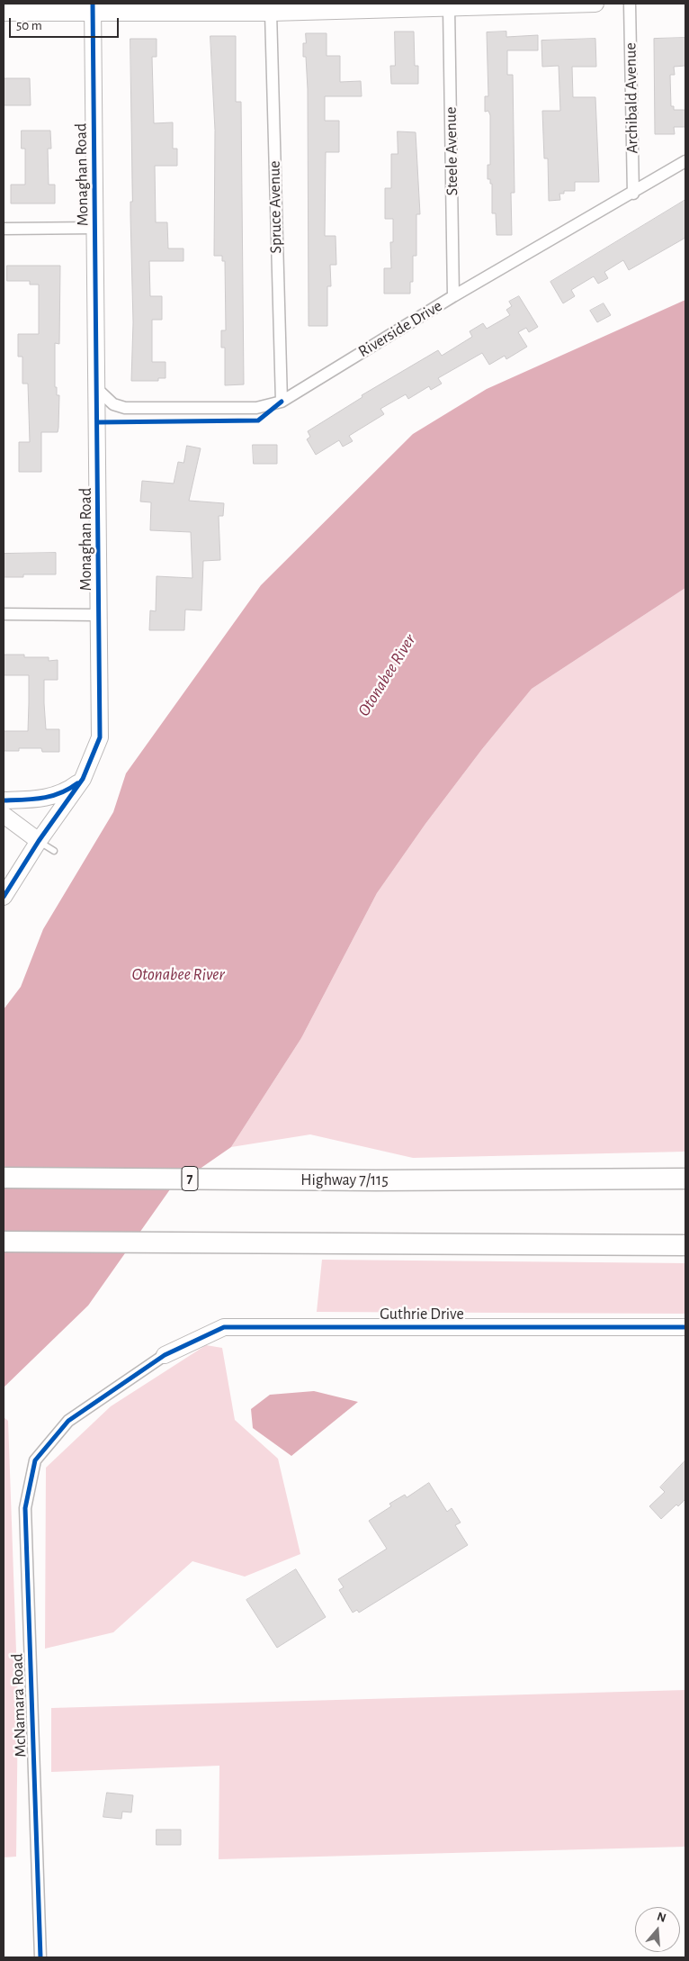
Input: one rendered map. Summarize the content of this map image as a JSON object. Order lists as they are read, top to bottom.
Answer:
{
  "streets": {
    "highway": ["7", "Highway 7/115"],
    "street": [
      "Archibald Avenue",
      "Steele Avenue",
      "Monaghan Road",
      "Spruce Avenue",
      "Riverside Drive",
      "Guthrie Drive",
      "McNamara Road"
    ]
  },
  "crossings": [
    ["Archibald Avenue", "Riverside Drive"],
    ["Steele Avenue", "Riverside Drive"],
    ["Monaghan Road", "Riverside Drive"],
    ["Spruce Avenue", "Riverside Drive"],
    ["Guthrie Drive", "McNamara Road"]
  ],
  "water": ["Otonabee River"],
  "scale_bar": "50 m",
  "north": "top"
}
